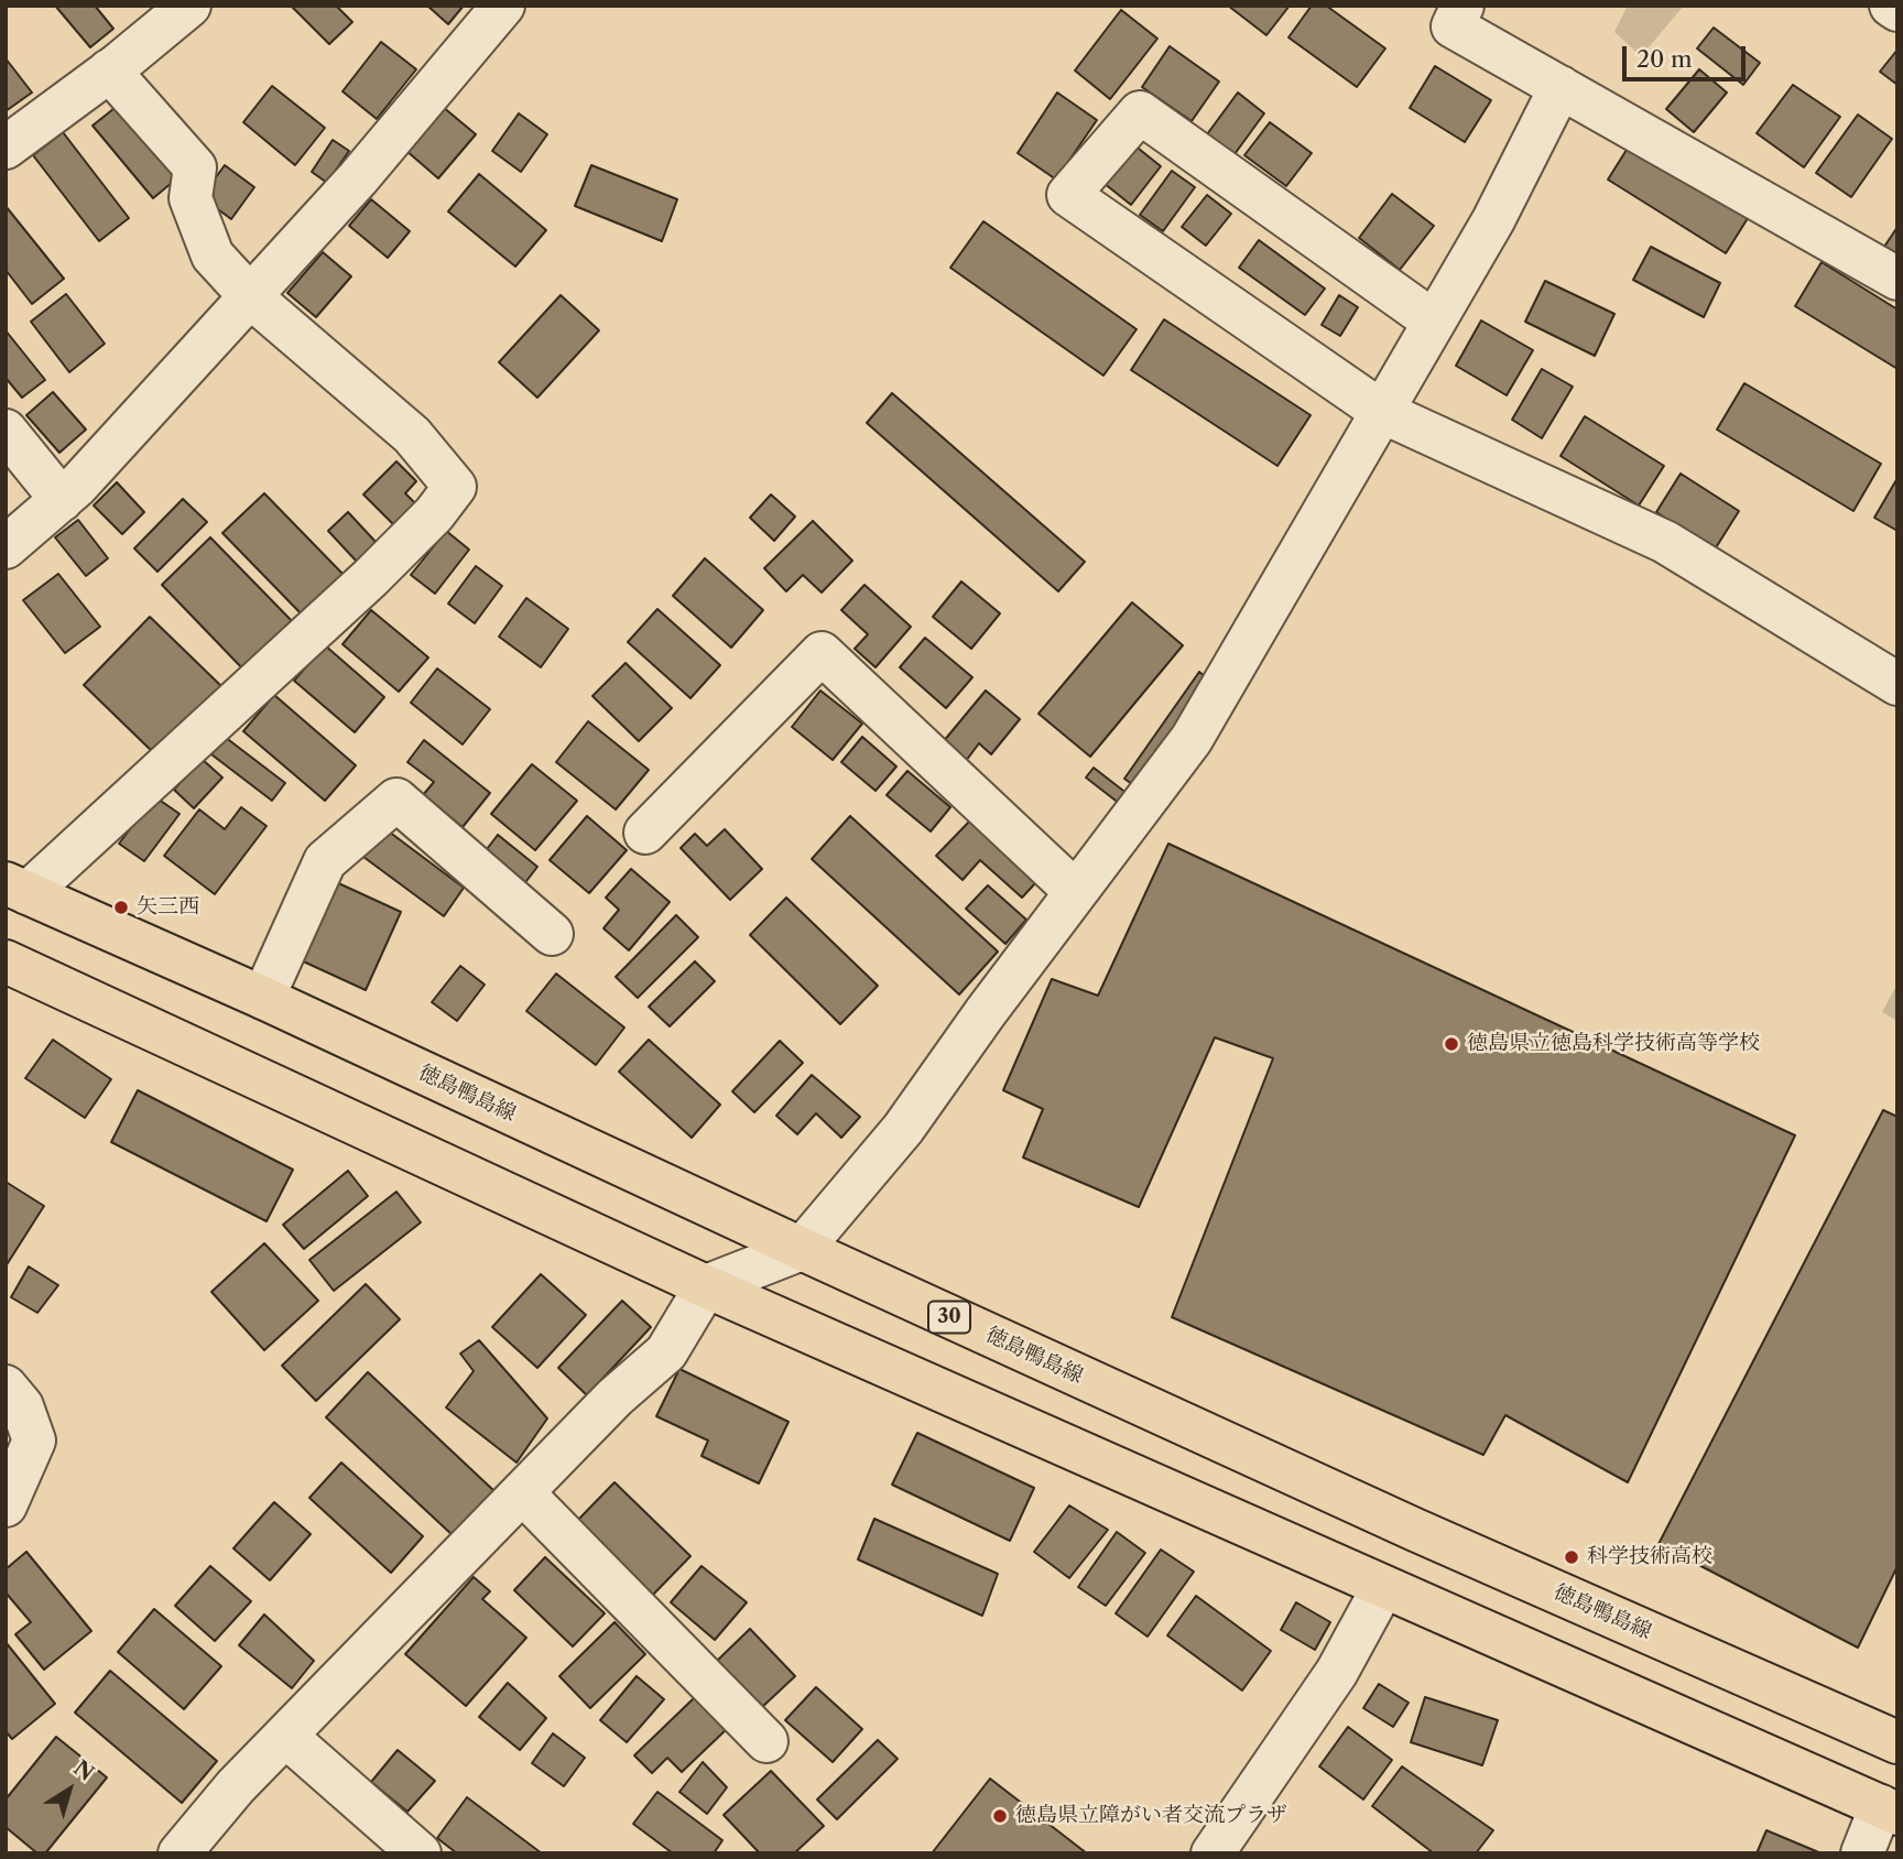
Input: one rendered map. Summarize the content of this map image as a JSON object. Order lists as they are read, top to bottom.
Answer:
{
  "streets": {
    "main road": ["徳島鴨島線", "30"]
  },
  "places": [
    "矢三西",
    "徳島県立徳島科学技術高等学校",
    "科学技術高校",
    "徳島県立障がい者交流プラザ"
  ],
  "scale_bar": "20 m",
  "north": "top right"
}
